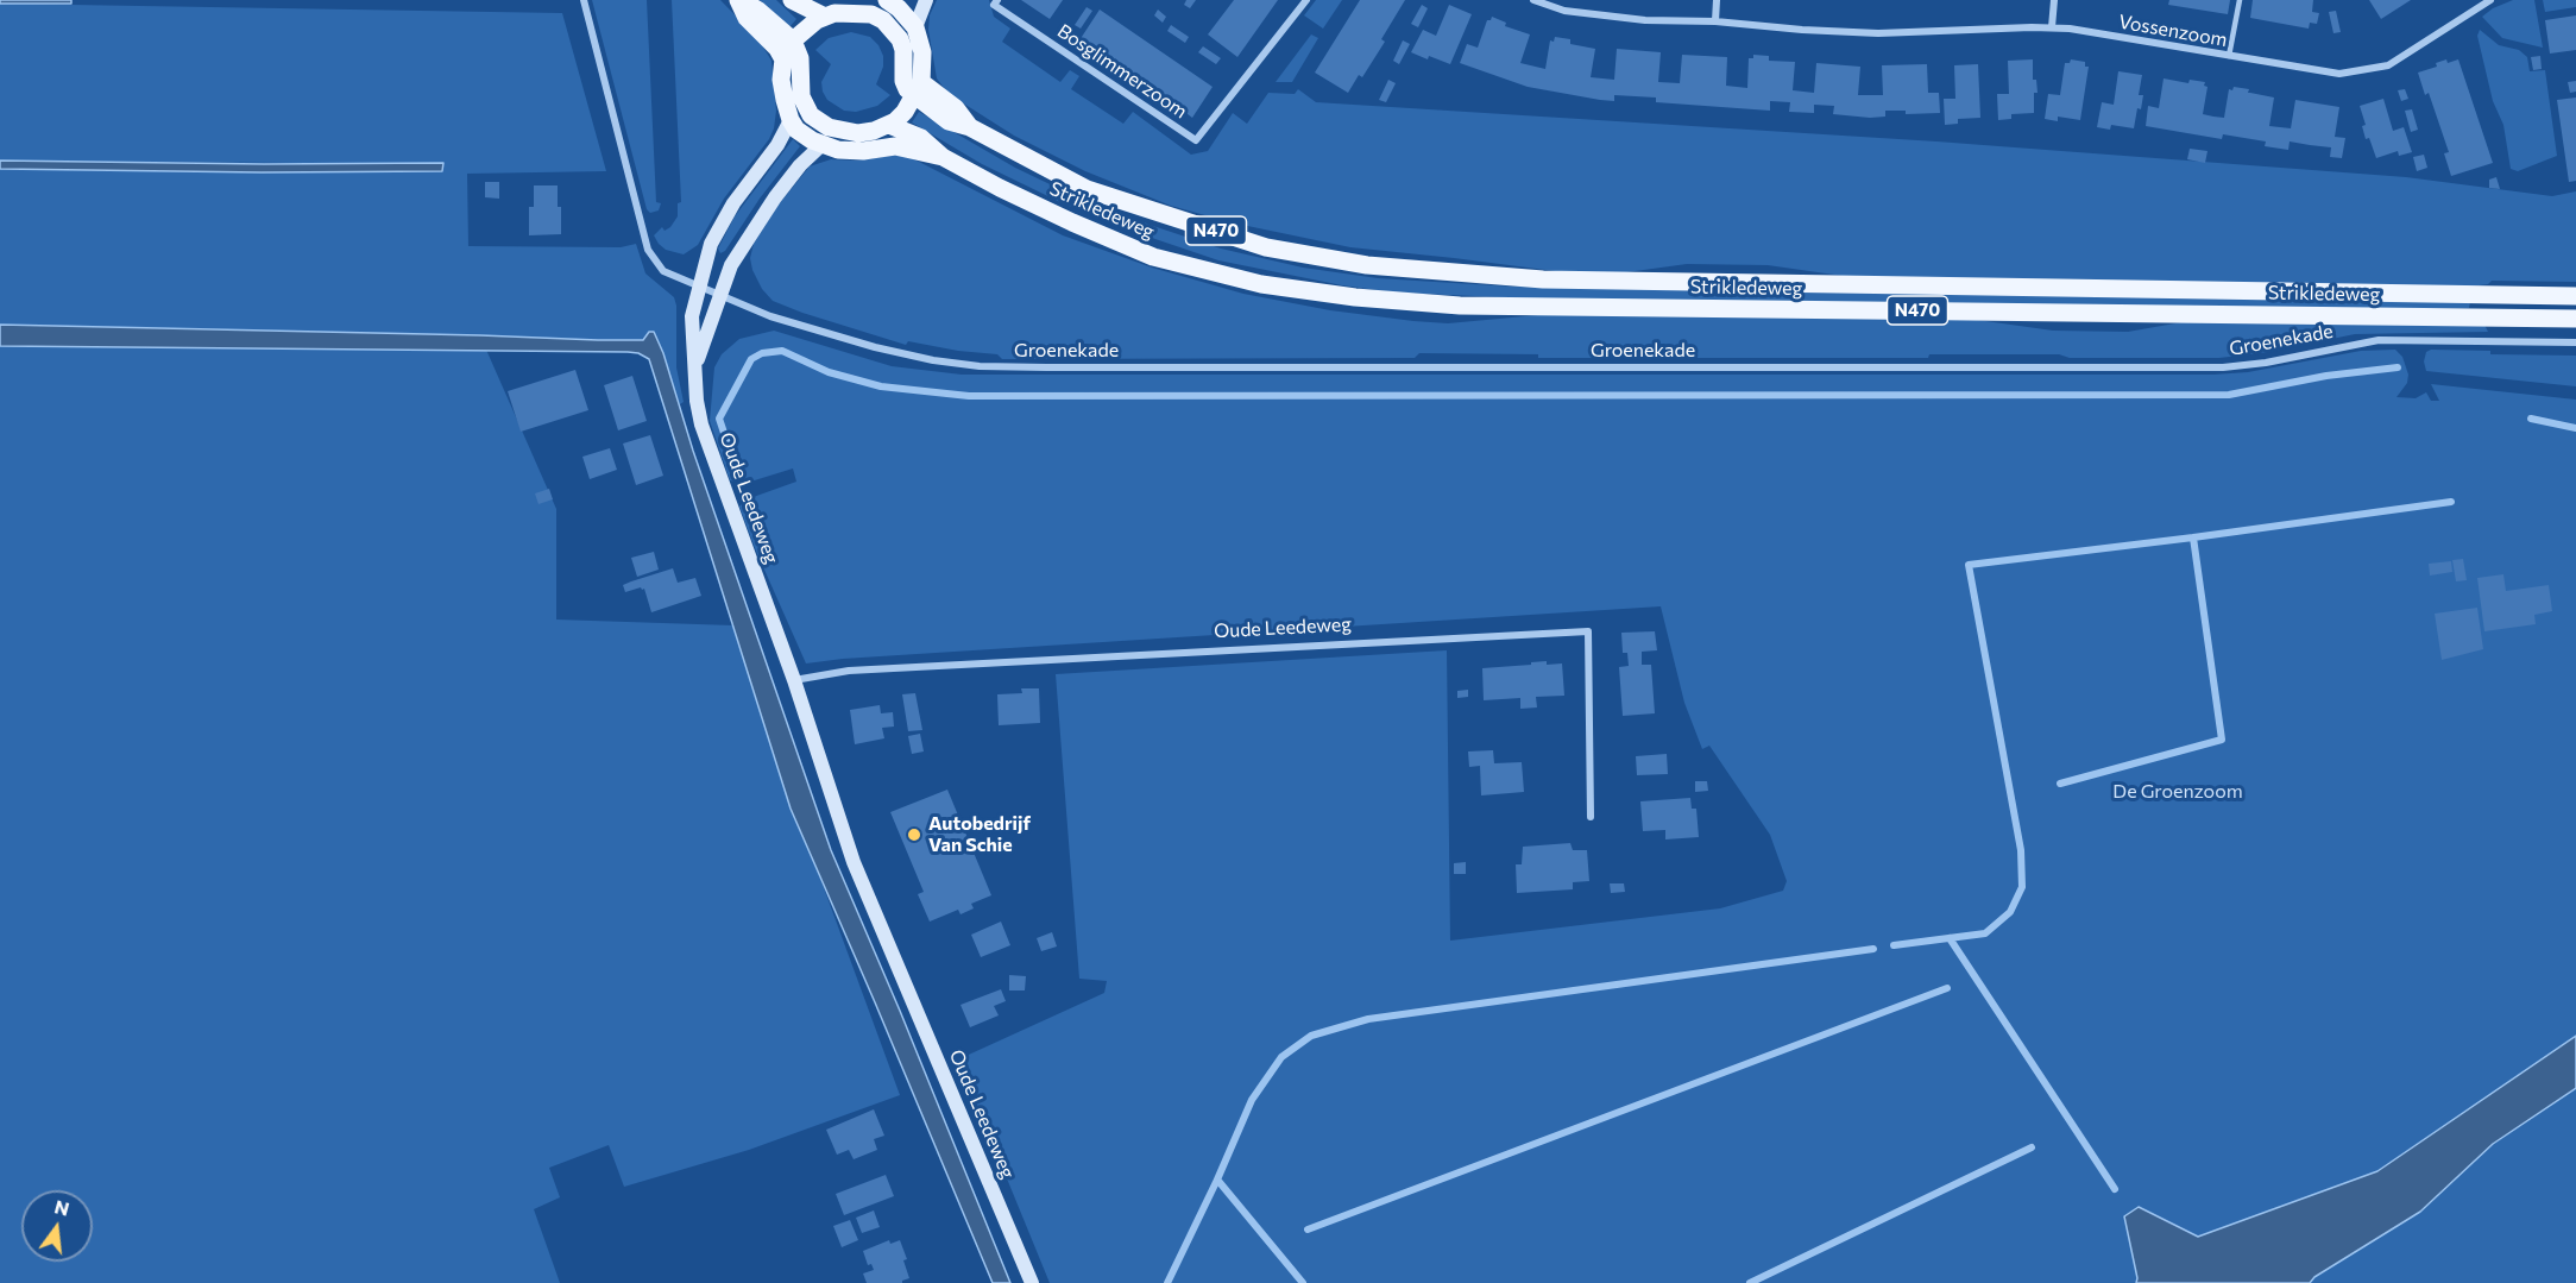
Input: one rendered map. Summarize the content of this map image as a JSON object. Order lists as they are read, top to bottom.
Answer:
{
  "streets": {
    "main road": ["Strikledeweg", "N470"],
    "street": [
      "Vossenzoom",
      "Bosglimmerzoom",
      "Groenekade",
      "Oude Leedeweg"
    ]
  },
  "crossings": [
    ["Strikledeweg", "N470"],
    ["Strikledeweg", "Oude Leedeweg"],
    ["N470", "Oude Leedeweg"],
    ["Groenekade", "Oude Leedeweg"]
  ],
  "parks": ["De Groenzoom"],
  "places": ["Autobedrijf Van Schie"],
  "north": "top"
}
